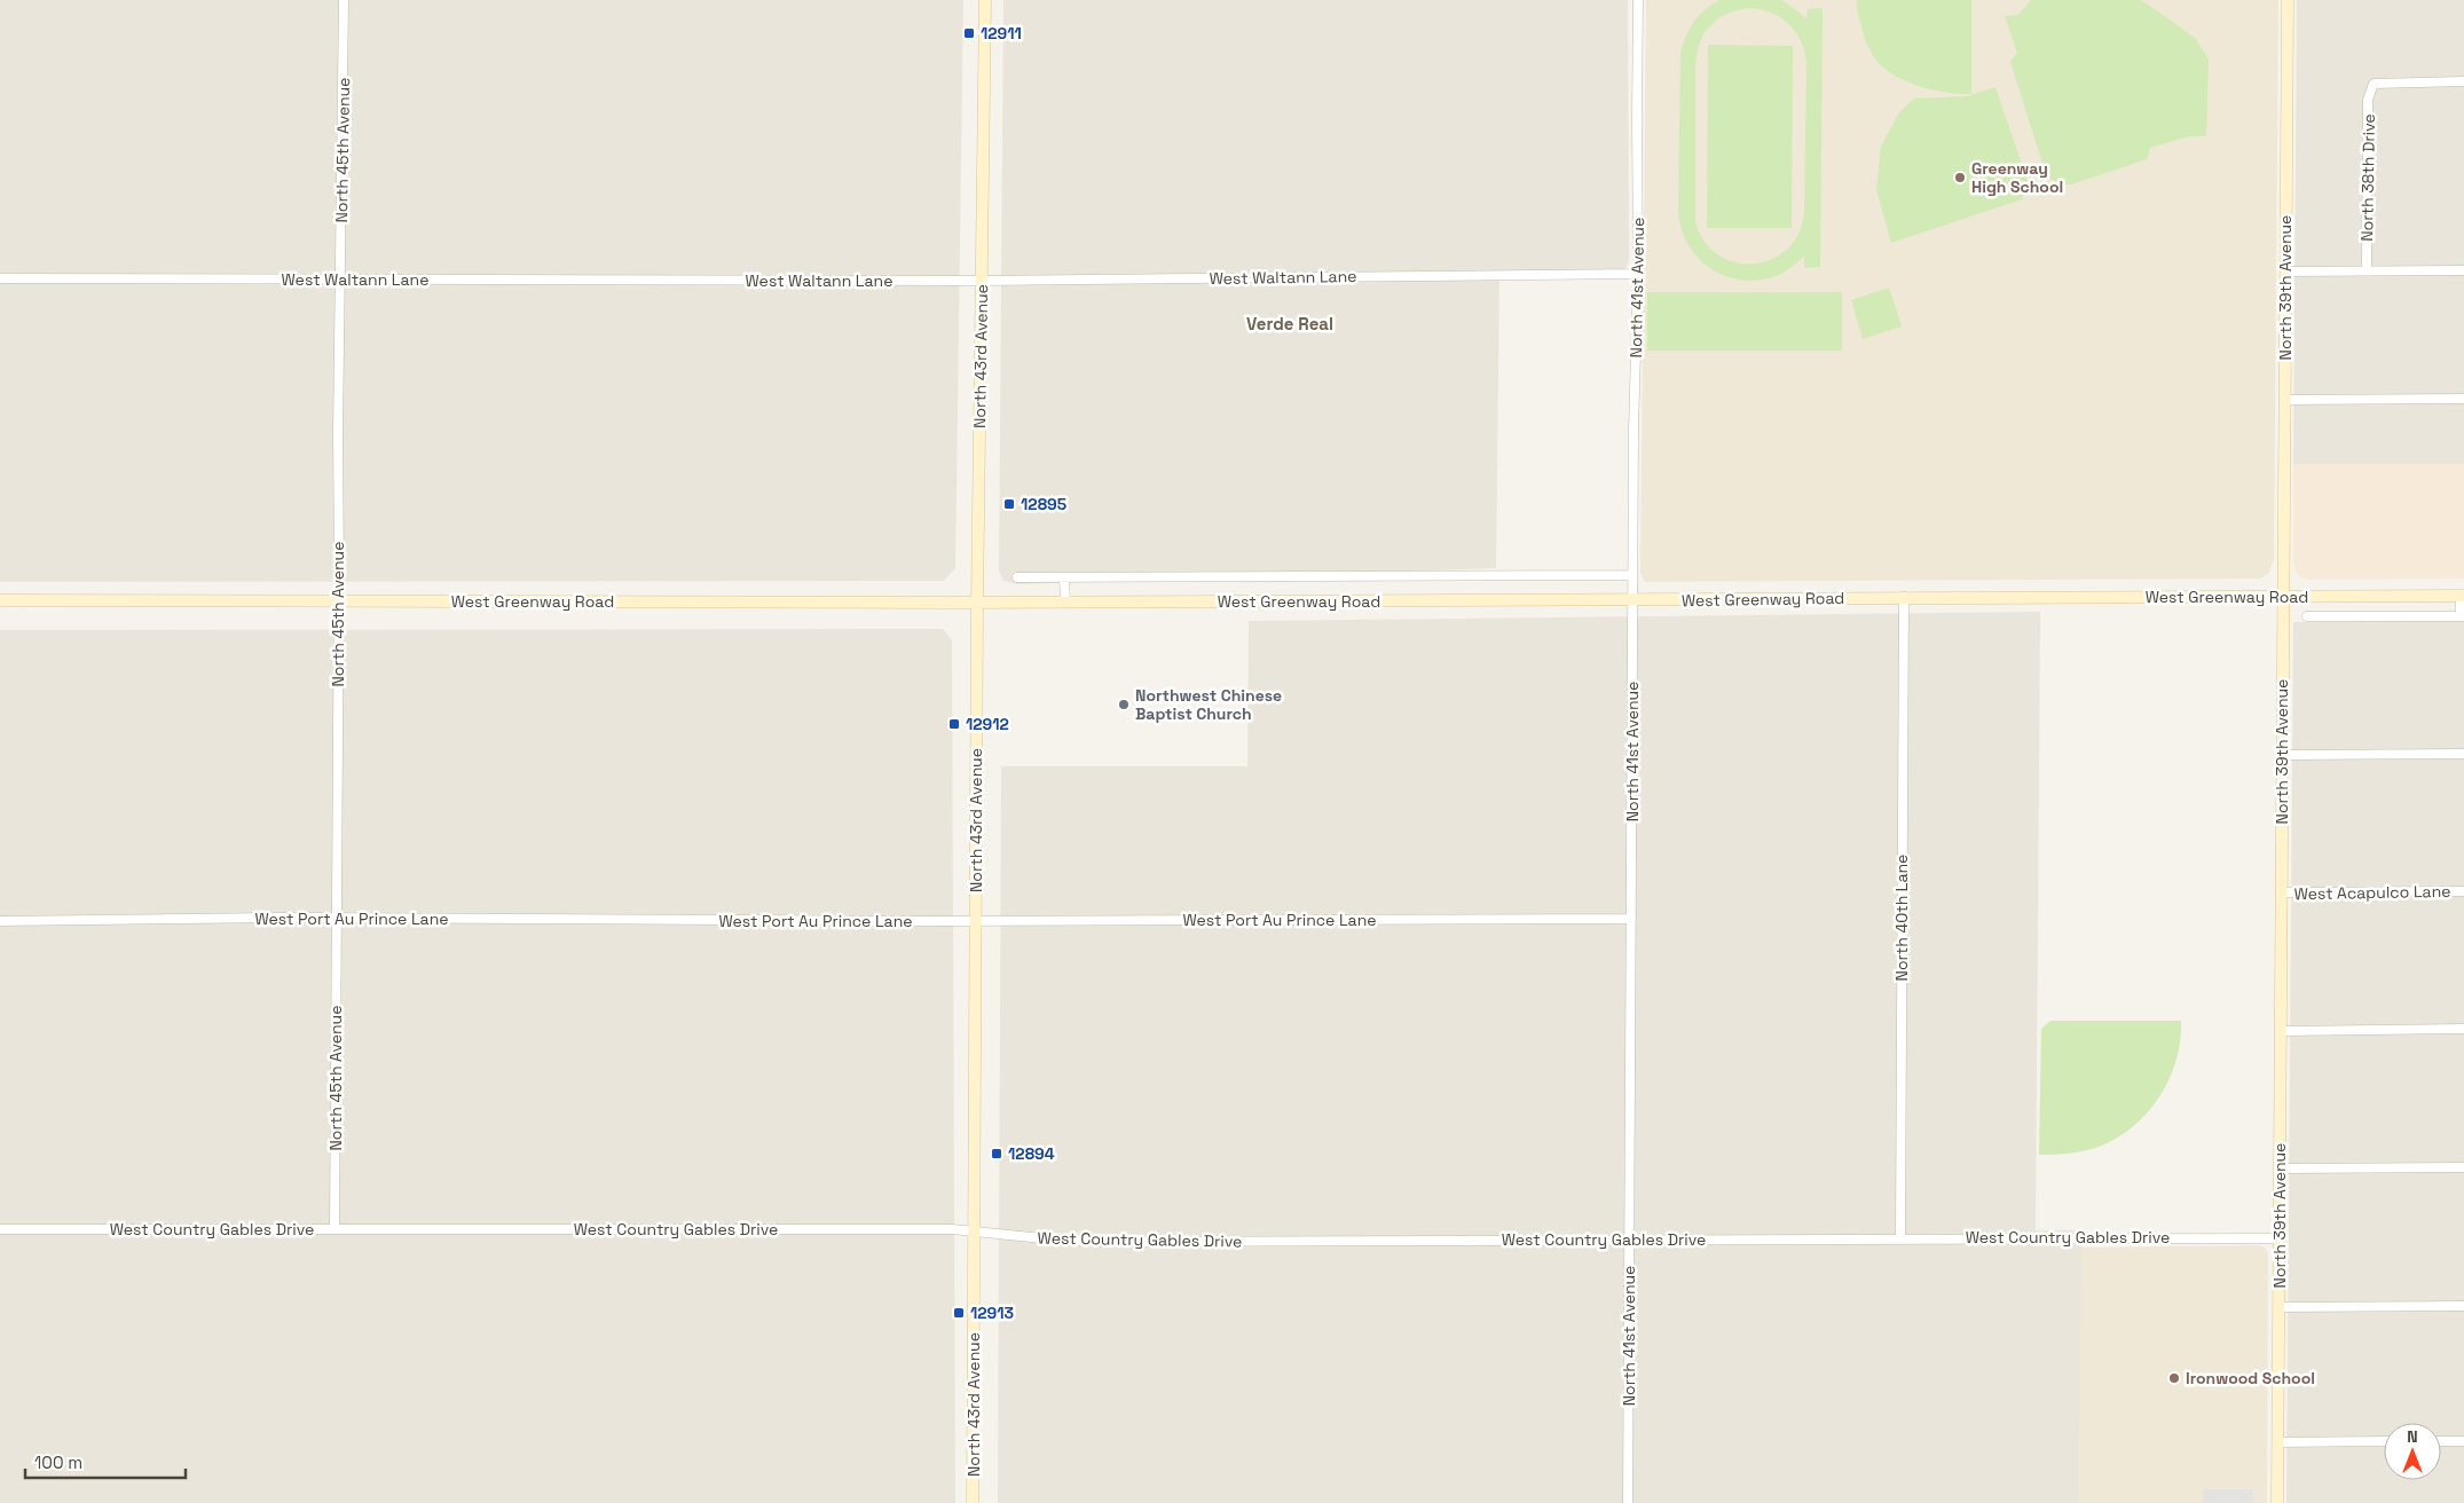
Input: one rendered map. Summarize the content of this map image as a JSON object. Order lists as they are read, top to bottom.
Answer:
{
  "streets": {
    "main road": ["North 39th Avenue", "North 43rd Avenue", "West Greenway Road"],
    "street": [
      "North 45th Avenue",
      "North 38th Drive",
      "West Waltann Lane",
      "North 41st Avenue",
      "West Acapulco Lane",
      "North 40th Lane",
      "West Port Au Prince Lane",
      "West Country Gables Drive"
    ]
  },
  "crossings": [
    ["North 45th Avenue", "West Waltann Lane"],
    ["North 45th Avenue", "West Greenway Road"],
    ["North 45th Avenue", "West Port Au Prince Lane"],
    ["North 45th Avenue", "West Country Gables Drive"],
    ["West Waltann Lane", "North 41st Avenue"],
    ["West Waltann Lane", "North 43rd Avenue"],
    ["North 41st Avenue", "West Greenway Road"],
    ["North 41st Avenue", "West Port Au Prince Lane"],
    ["North 41st Avenue", "West Country Gables Drive"],
    ["North 39th Avenue", "West Greenway Road"],
    ["North 39th Avenue", "West Acapulco Lane"],
    ["North 39th Avenue", "West Country Gables Drive"],
    ["North 43rd Avenue", "West Greenway Road"],
    ["North 43rd Avenue", "West Port Au Prince Lane"],
    ["North 43rd Avenue", "West Country Gables Drive"],
    ["West Greenway Road", "North 40th Lane"],
    ["North 40th Lane", "West Country Gables Drive"]
  ],
  "districts": ["Verde Real"],
  "places": {
    "transit": [
      "12911",
      "12895",
      "12912",
      "12894",
      "12913"
    ],
    "other": ["Greenway High School", "Northwest Chinese Baptist Church", "Ironwood School"]
  },
  "scale_bar": "100 m",
  "north": "top"
}
